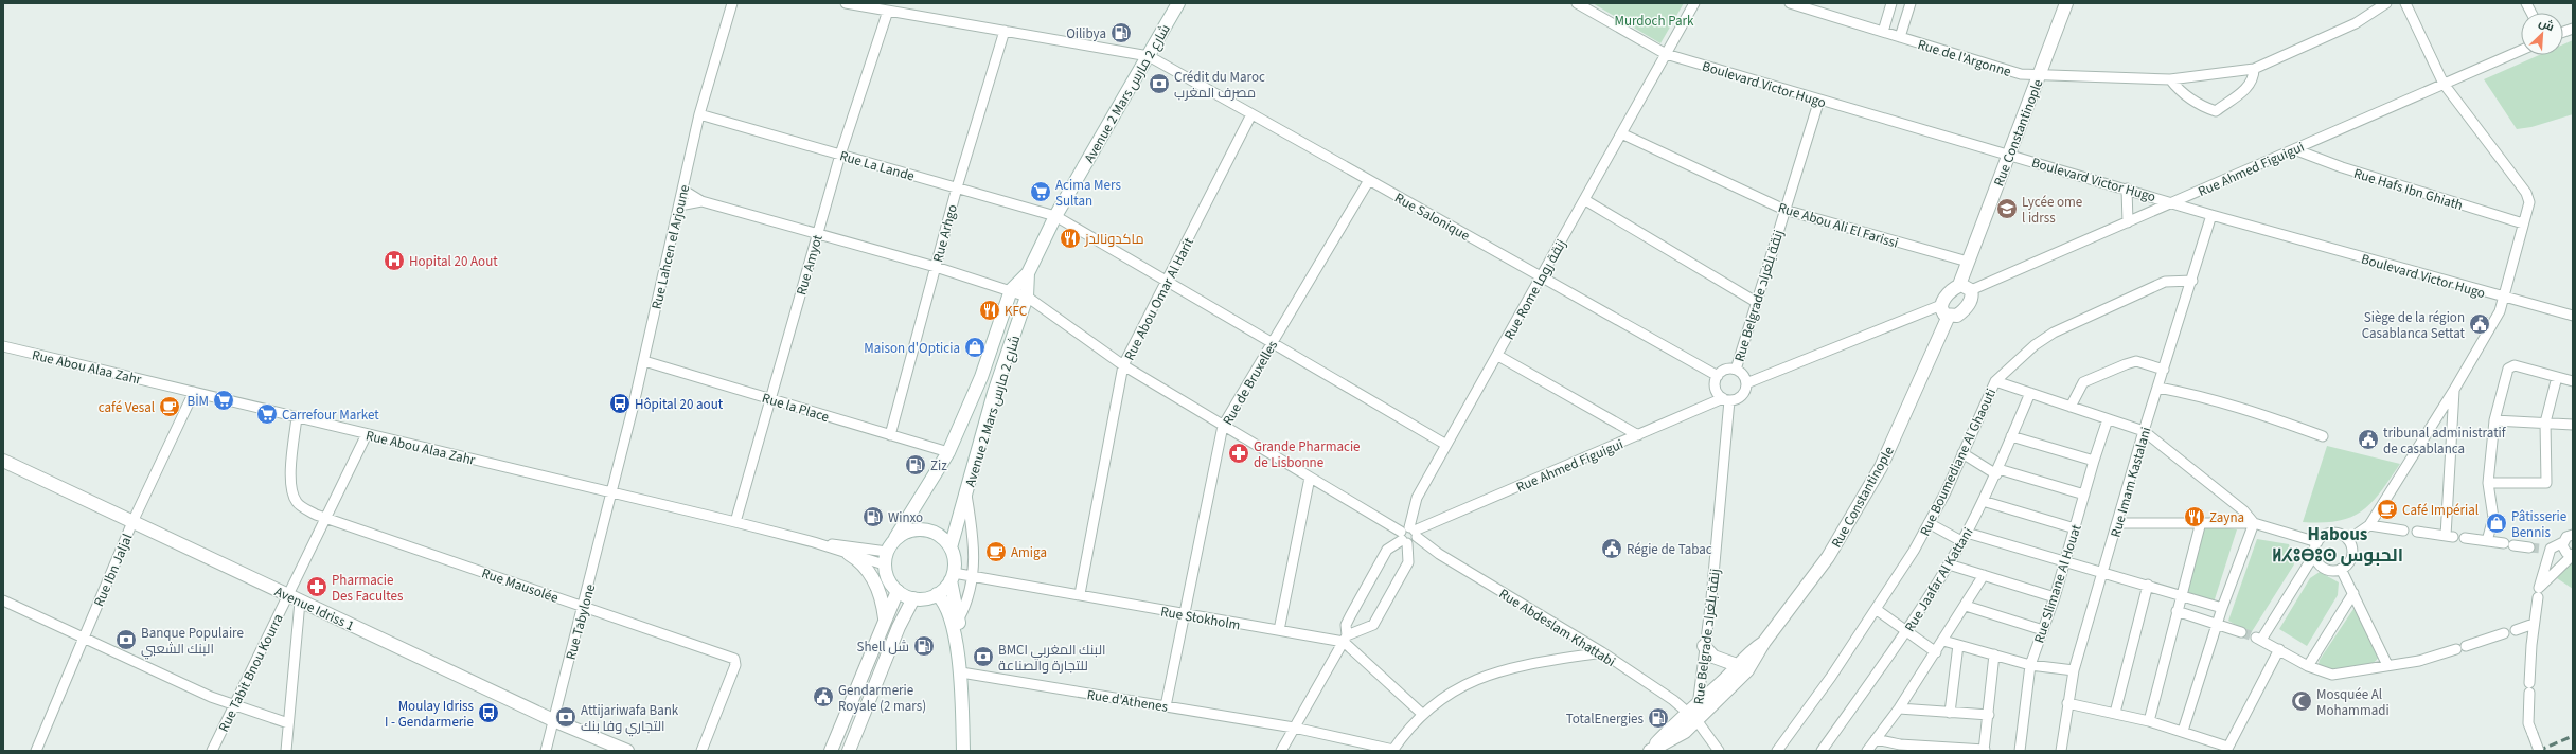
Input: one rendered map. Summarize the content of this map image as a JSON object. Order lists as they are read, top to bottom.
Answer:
{
  "streets": {
    "street": [
      "Rue de l'Argonne",
      "Boulevard Victor Hugo",
      "Avenue 2 Mars شارع 2 مارس",
      "Rue Constantinople",
      "Rue La Lande",
      "Rue Ahmed Figuigui",
      "Rue Hafs Ibn Ghiath",
      "Rue Salonique",
      "Rue Abou Ali El Farissi",
      "Rue Arhgo",
      "Rue Lahcen el Arjoune",
      "Rue Amyot",
      "Rue Rome زنقة روما",
      "Rue Belgrade زنقة بلغراد",
      "Rue Abou Omar Al Harit",
      "Rue Abou Alaa Zahr",
      "Rue de Bruxelles",
      "Rue la Place",
      "Rue Boumediane Al Ghaouti",
      "Rue Imam Kastalani",
      "Rue Ibn Jaljal",
      "Rue Jaafar Al Kattani",
      "Rue Slimane Al Houat",
      "Rue Mausolée",
      "Avenue Idriss 1",
      "Rue Stokholm",
      "Rue Tabylone",
      "Rue Abdeslam Khattabi",
      "Rue Tabit Bnou Kourra",
      "Rue d'Athenes"
    ]
  },
  "crossings": [
    ["Rue de l'Argonne", "Rue Constantinople"],
    ["Boulevard Victor Hugo", "Rue Constantinople"],
    ["Boulevard Victor Hugo", "Rue Ahmed Figuigui"],
    ["Boulevard Victor Hugo", "Rue Rome زنقة روما"],
    ["Boulevard Victor Hugo", "Rue Belgrade زنقة بلغراد"],
    ["Boulevard Victor Hugo", "Rue Imam Kastalani"],
    ["Avenue 2 Mars شارع 2 مارس", "Rue La Lande"],
    ["Avenue 2 Mars شارع 2 مارس", "Rue Salonique"],
    ["Avenue 2 Mars شارع 2 مارس", "Rue Abou Alaa Zahr"],
    ["Avenue 2 Mars شارع 2 مارس", "Rue la Place"],
    ["Avenue 2 Mars شارع 2 مارس", "Rue Stokholm"],
    ["Avenue 2 Mars شارع 2 مارس", "Rue Abdeslam Khattabi"],
    ["Rue Constantinople", "Rue Ahmed Figuigui"],
    ["Rue Constantinople", "Rue Abou Ali El Farissi"],
    ["Rue Constantinople", "Rue Belgrade زنقة بلغراد"],
    ["Rue Constantinople", "Rue Abdeslam Khattabi"],
    ["Rue La Lande", "Rue Arhgo"],
    ["Rue La Lande", "Rue Lahcen el Arjoune"],
    ["Rue La Lande", "Rue Amyot"],
    ["Rue La Lande", "Rue Rome زنقة روما"],
    ["Rue La Lande", "Rue Abou Omar Al Harit"],
    ["Rue La Lande", "Rue de Bruxelles"],
    ["Rue Ahmed Figuigui", "Rue Hafs Ibn Ghiath"],
    ["Rue Ahmed Figuigui", "Rue Salonique"],
    ["Rue Ahmed Figuigui", "Rue Rome زنقة روما"],
    ["Rue Ahmed Figuigui", "Rue Belgrade زنقة بلغراد"],
    ["Rue Ahmed Figuigui", "Rue Abdeslam Khattabi"],
    ["Rue Salonique", "Rue Arhgo"],
    ["Rue Salonique", "Rue Amyot"],
    ["Rue Salonique", "Rue Rome زنقة روما"],
    ["Rue Salonique", "Rue Belgrade زنقة بلغراد"],
    ["Rue Salonique", "Rue Abou Omar Al Harit"],
    ["Rue Salonique", "Rue de Bruxelles"],
    ["Rue Abou Ali El Farissi", "Rue Rome زنقة روما"],
    ["Rue Abou Ali El Farissi", "Rue Belgrade زنقة بلغراد"],
    ["Rue Arhgo", "Rue la Place"],
    ["Rue Arhgo", "Rue Abdeslam Khattabi"],
    ["Rue Lahcen el Arjoune", "Rue Abou Alaa Zahr"],
    ["Rue Lahcen el Arjoune", "Rue la Place"],
    ["Rue Lahcen el Arjoune", "Rue Tabylone"],
    ["Rue Amyot", "Rue Abou Alaa Zahr"],
    ["Rue Amyot", "Rue la Place"],
    ["Rue Amyot", "Rue Abdeslam Khattabi"],
    ["Rue Rome زنقة روما", "Rue Stokholm"],
    ["Rue Rome زنقة روما", "Rue Abdeslam Khattabi"],
    ["Rue Belgrade زنقة بلغراد", "Rue Abdeslam Khattabi"],
    ["Rue Abou Omar Al Harit", "Rue Stokholm"],
    ["Rue Abou Omar Al Harit", "Rue Abdeslam Khattabi"],
    ["Rue Abou Alaa Zahr", "Rue Ibn Jaljal"],
    ["Rue Abou Alaa Zahr", "Rue Mausolée"],
    ["Rue Abou Alaa Zahr", "Rue Stokholm"],
    ["Rue Abou Alaa Zahr", "Rue Tabylone"],
    ["Rue Abou Alaa Zahr", "Rue Tabit Bnou Kourra"],
    ["Rue de Bruxelles", "Rue Stokholm"],
    ["Rue de Bruxelles", "Rue Abdeslam Khattabi"],
    ["Rue de Bruxelles", "Rue d'Athenes"],
    ["Rue Boumediane Al Ghaouti", "Rue Imam Kastalani"],
    ["Rue Ibn Jaljal", "Avenue Idriss 1"],
    ["Rue Mausolée", "Rue Tabylone"],
    ["Rue Mausolée", "Rue Tabit Bnou Kourra"],
    ["Avenue Idriss 1", "Rue Tabylone"],
    ["Avenue Idriss 1", "Rue Tabit Bnou Kourra"]
  ],
  "districts": ["Habous ⵍⵃⵓⴱⵓⵙ الحبوس"],
  "parks": ["Murdoch Park"],
  "places": {
    "fuel station": [
      "Oilibya",
      "Ziz",
      "Winxo",
      "Shell شل",
      "TotalEnergies"
    ],
    "bank": [
      "Crédit du Maroc مصرف المغرب",
      "Banque Populaire البنك الشعبي",
      "BMCI البنك المغربي للتجارة والصناعة",
      "Attijariwafa Bank التجاري وفا بنك"
    ],
    "supermarket": ["Acima Mers Sultan", "BİM", "Carrefour Market"],
    "school or university": ["Lycée ome l idrss"],
    "restaurant": ["ماكدونالدز", "KFC", "Zayna"],
    "hospital": ["Hopital 20 Aout"],
    "public building": [
      "Siège de la région Casablanca Settat",
      "tribunal administratif de casablanca",
      "Régie de Tabac",
      "Gendarmerie Royale (2 mars)"
    ],
    "shop": ["Maison d'Opticia", "Pâtisserie Bennis"],
    "bus stop": ["Hôpital 20 aout", "Moulay Idriss I - Gendarmerie"],
    "cafe": ["café Vesal", "Café Impérial", "Amiga"],
    "pharmacy": ["Grande Pharmacie de Lisbonne", "Pharmacie Des Facultes"],
    "mosque": ["Mosquée Al Mohammadi"]
  },
  "north": "top right"
}
